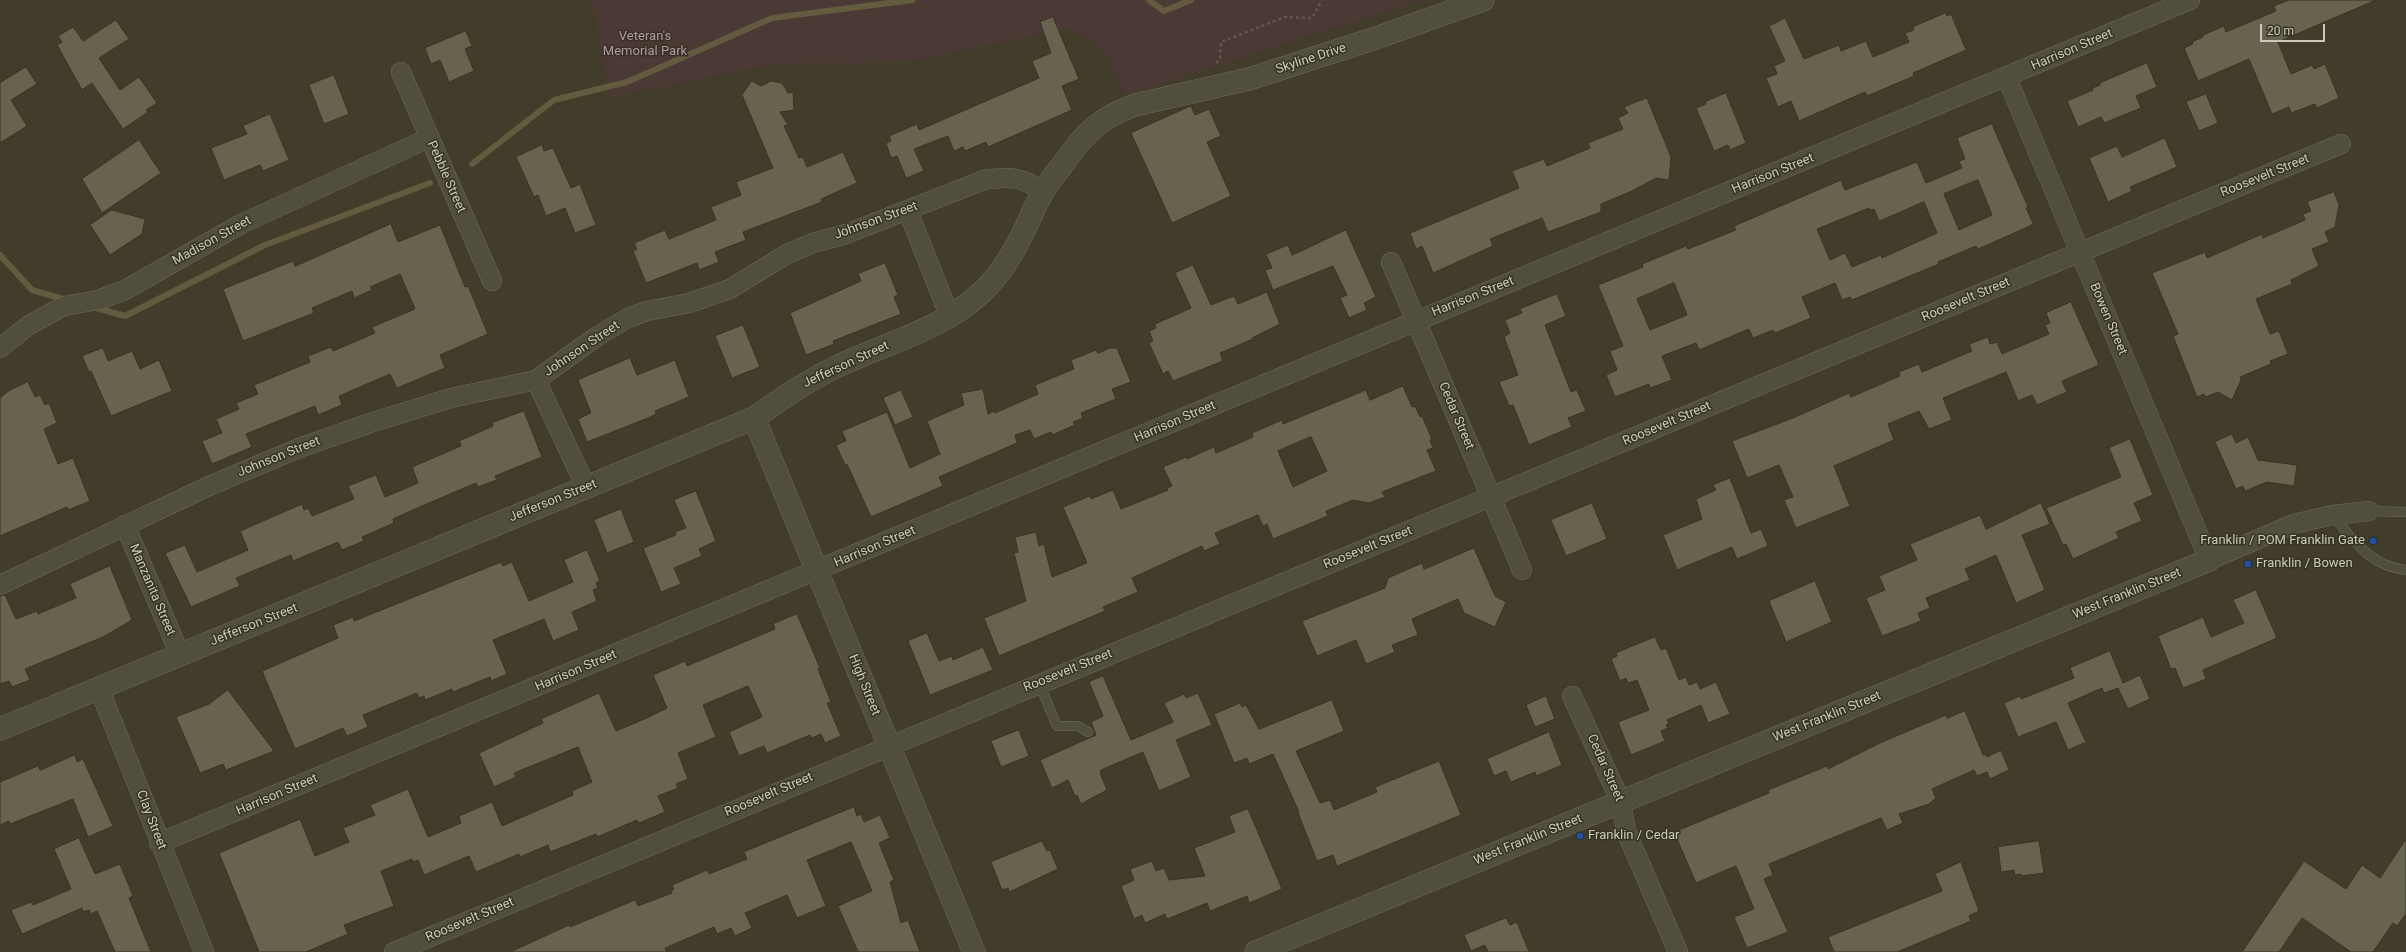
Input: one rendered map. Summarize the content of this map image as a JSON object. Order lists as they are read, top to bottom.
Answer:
{
  "streets": {
    "street": [
      "Harrison Street",
      "Skyline Drive",
      "Roosevelt Street",
      "Pebble Street",
      "Johnson Street",
      "Madison Street",
      "Bowen Street",
      "Jefferson Street",
      "Cedar Street",
      "Manzanita Street",
      "West Franklin Street",
      "High Street",
      "Clay Street"
    ]
  },
  "crossings": [
    ["Harrison Street", "Bowen Street"],
    ["Harrison Street", "Cedar Street"],
    ["Harrison Street", "High Street"],
    ["Harrison Street", "Clay Street"],
    ["Skyline Drive", "Johnson Street"],
    ["Skyline Drive", "Jefferson Street"],
    ["Roosevelt Street", "Bowen Street"],
    ["Roosevelt Street", "Cedar Street"],
    ["Roosevelt Street", "High Street"],
    ["Pebble Street", "Madison Street"],
    ["Johnson Street", "Jefferson Street"],
    ["Johnson Street", "Manzanita Street"],
    ["Bowen Street", "West Franklin Street"],
    ["Jefferson Street", "Manzanita Street"],
    ["Jefferson Street", "High Street"],
    ["Jefferson Street", "Clay Street"],
    ["Cedar Street", "West Franklin Street"]
  ],
  "parks": ["Veteran's Memorial Park"],
  "places": ["Franklin / POM Franklin Gate", "Franklin / Bowen", "Franklin / Cedar"],
  "scale_bar": "20 m"
}
